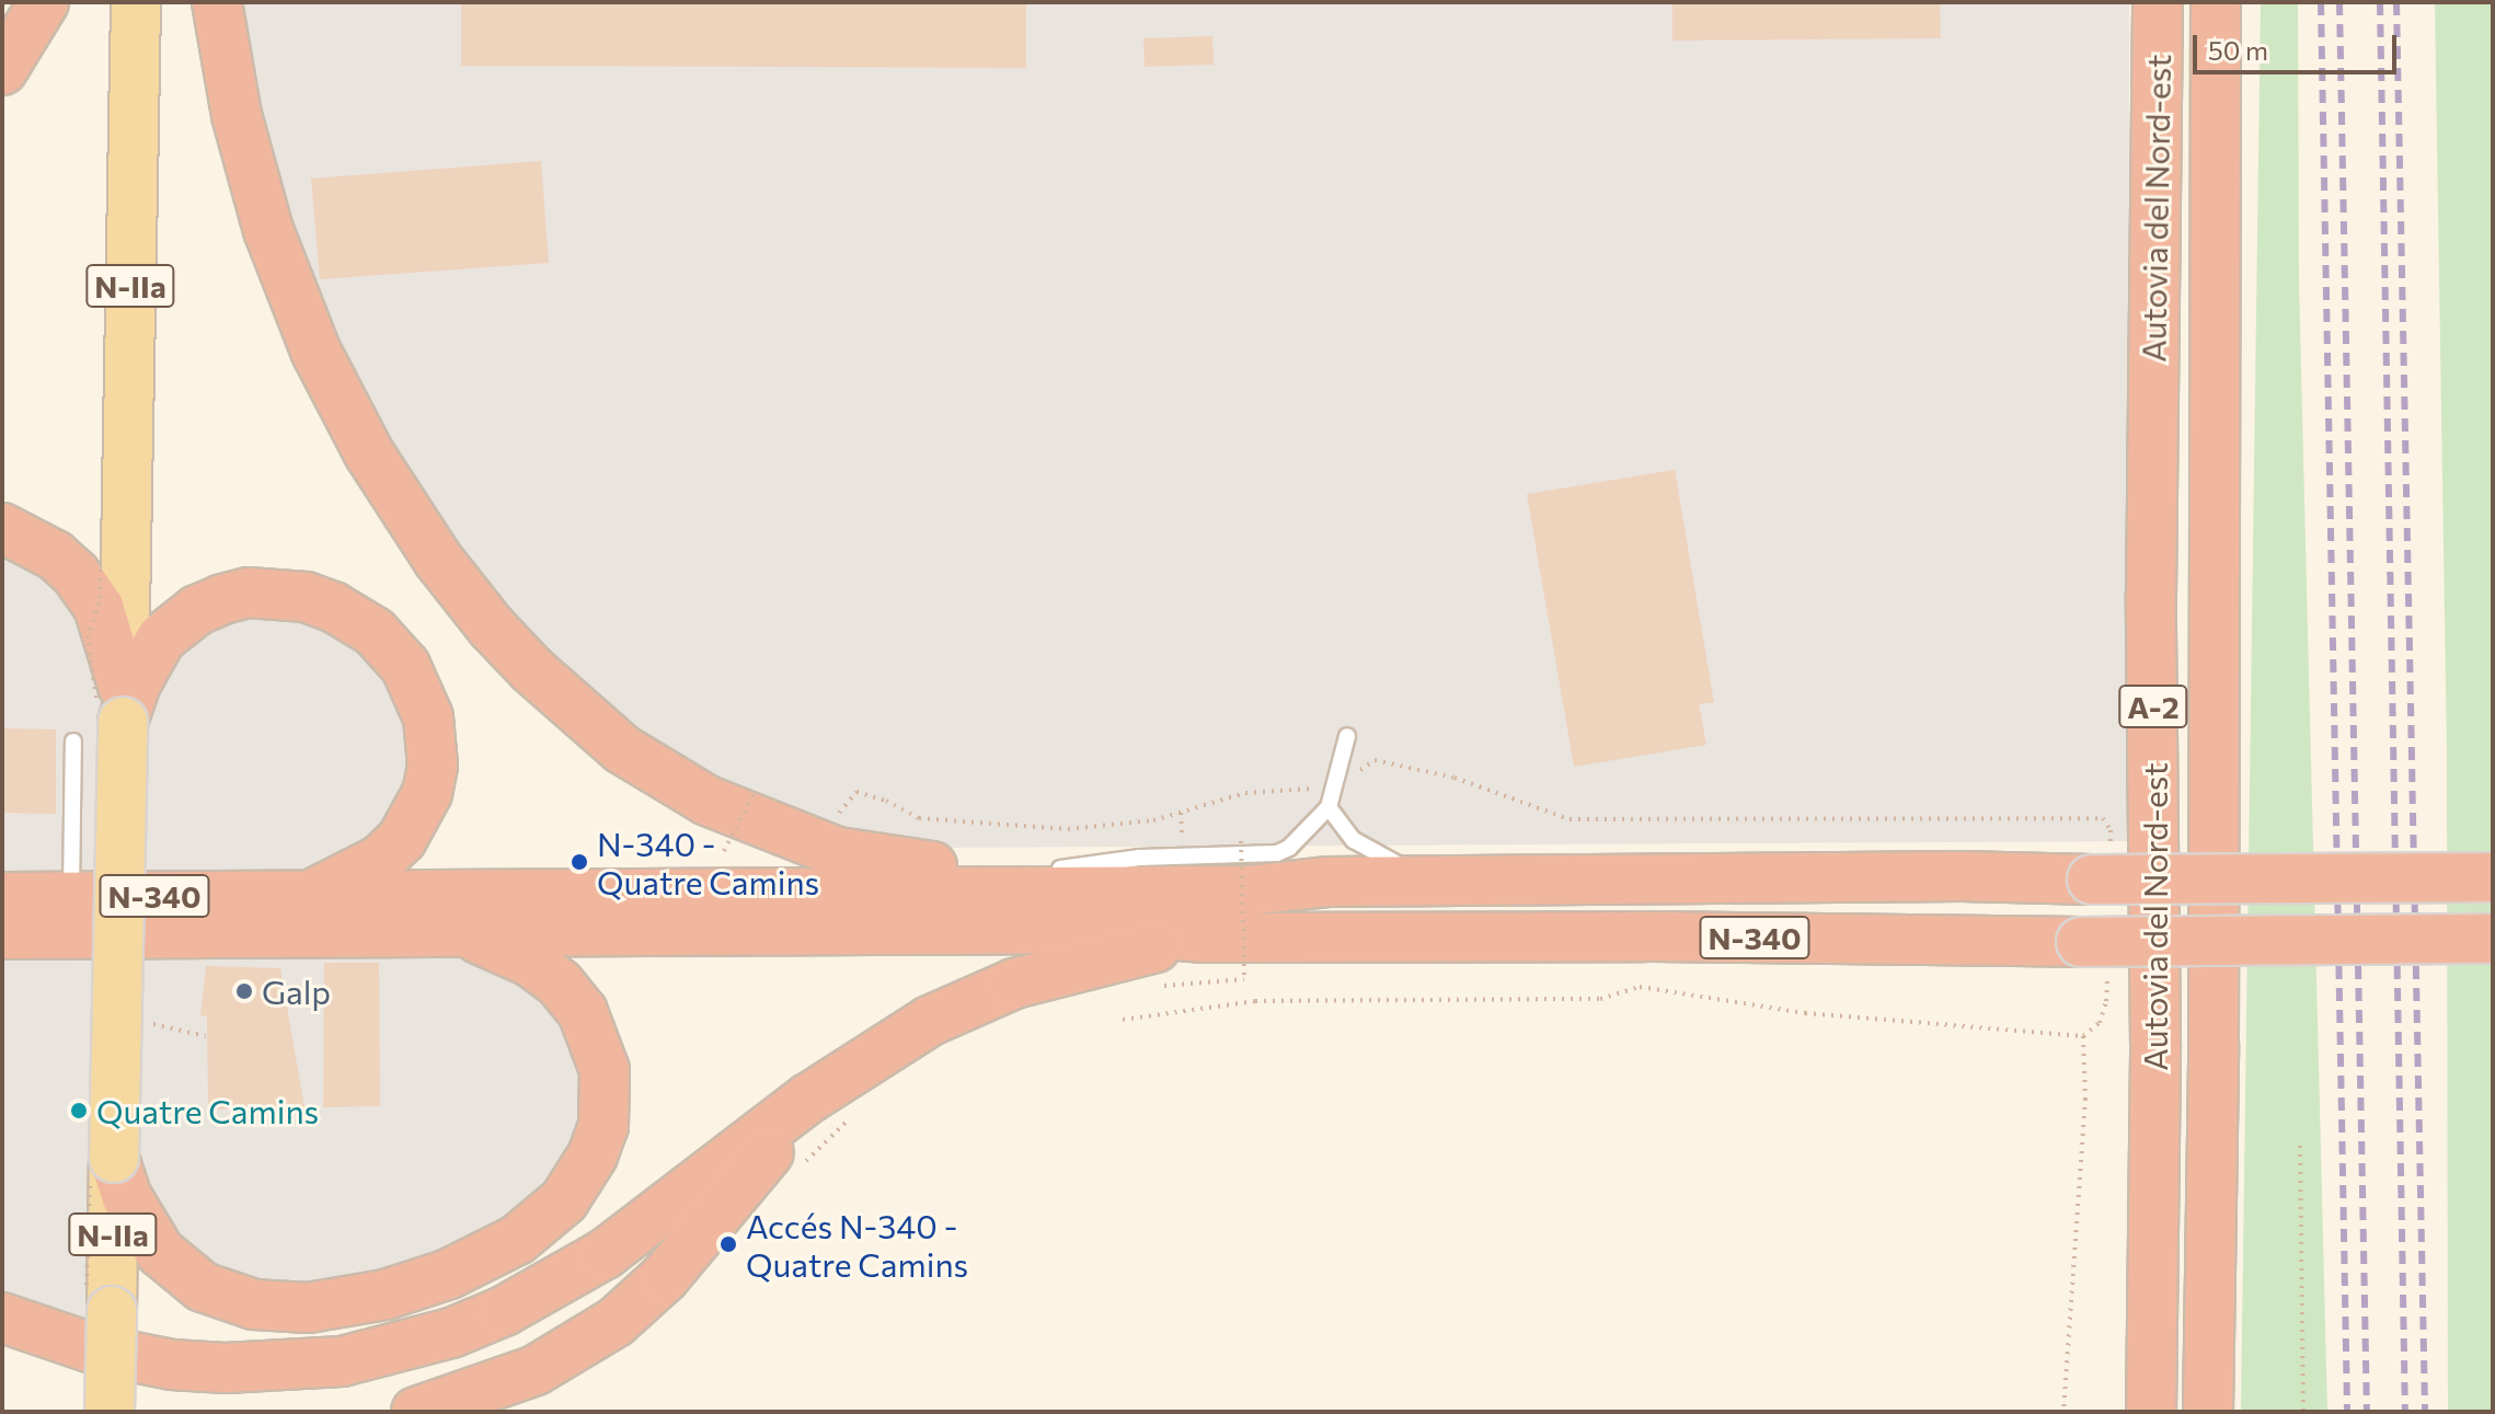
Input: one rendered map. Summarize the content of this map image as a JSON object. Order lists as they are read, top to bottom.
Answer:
{
  "streets": {
    "highway": ["Autovia del Nord-est", "A-2", "N-340"],
    "main road": ["N-IIa"]
  },
  "places": [
    "N-340 - Quatre Camins",
    "Galp",
    "Quatre Camins",
    "Accés N-340 - Quatre Camins"
  ],
  "scale_bar": "50 m"
}
